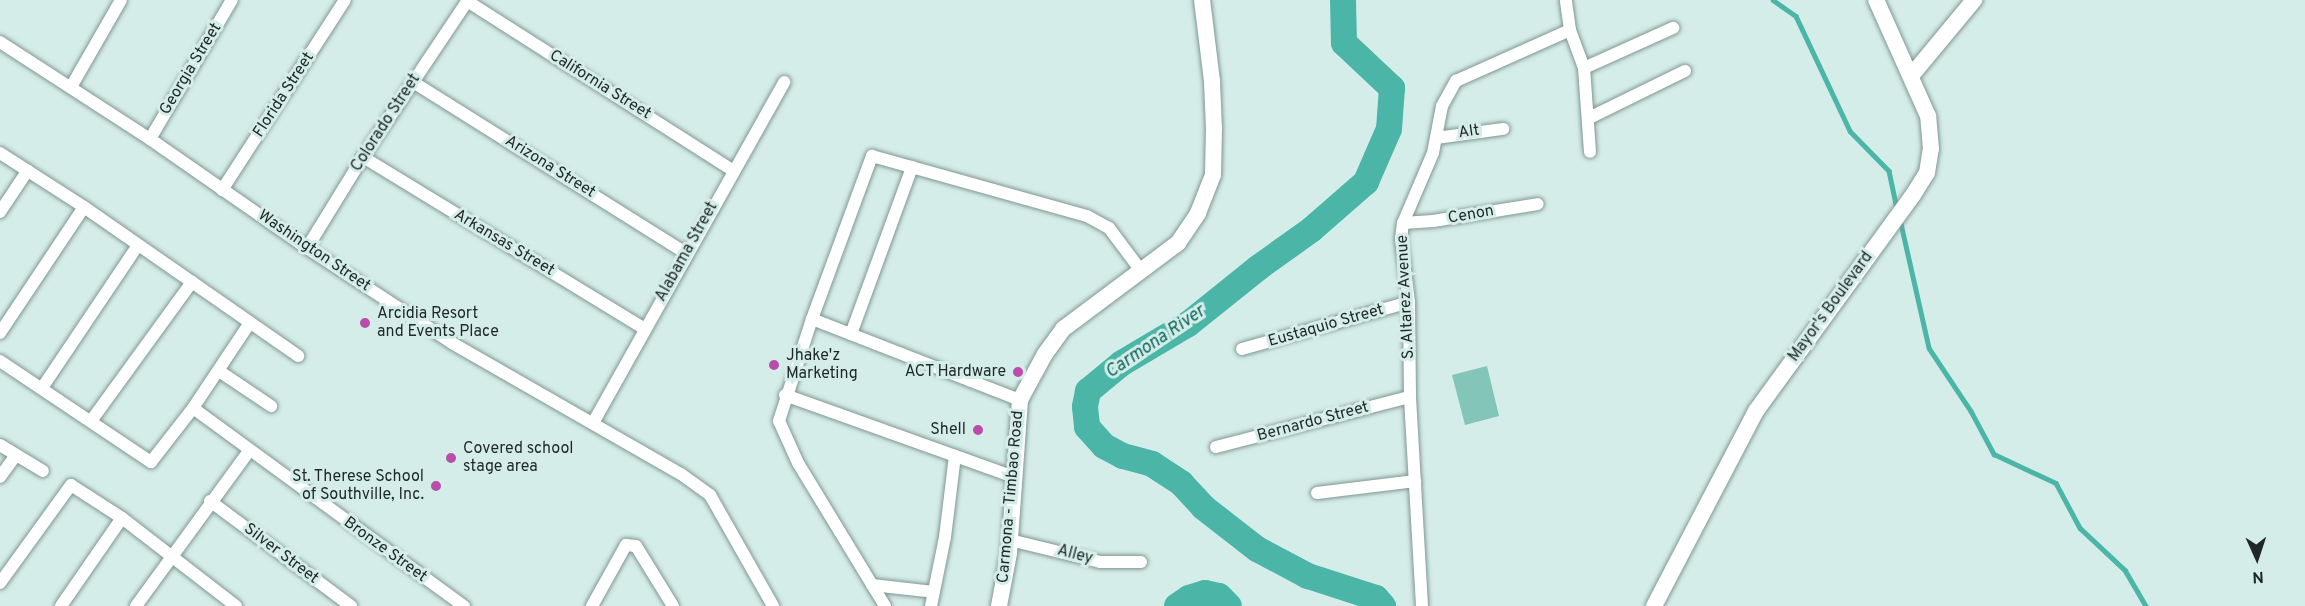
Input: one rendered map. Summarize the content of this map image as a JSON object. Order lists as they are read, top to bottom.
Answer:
{
  "streets": {
    "main road": ["Mayor's Boulevard", "Carmona - Timbao Road"],
    "street": [
      "Georgia Street",
      "California Street",
      "Florida Street",
      "Colorado Street",
      "Alt",
      "Arizona Street",
      "Cenon",
      "Arkansas Street",
      "Washington Street",
      "Alabama Street",
      "S. Altarez Avenue",
      "Eustaquio Street",
      "Bernardo Street",
      "Bronze Street",
      "Silver Street",
      "Alley"
    ]
  },
  "crossings": [
    ["Georgia Street", "Washington Street"],
    ["California Street", "Colorado Street"],
    ["California Street", "Alabama Street"],
    ["Florida Street", "Washington Street"],
    ["Colorado Street", "Arizona Street"],
    ["Colorado Street", "Arkansas Street"],
    ["Colorado Street", "Washington Street"],
    ["Alt", "S. Altarez Avenue"],
    ["Arizona Street", "Alabama Street"],
    ["Cenon", "S. Altarez Avenue"],
    ["Arkansas Street", "Alabama Street"],
    ["Washington Street", "Alabama Street"],
    ["S. Altarez Avenue", "Eustaquio Street"],
    ["S. Altarez Avenue", "Bernardo Street"],
    ["Carmona - Timbao Road", "Alley"]
  ],
  "water": ["Carmona River"],
  "places": [
    "Arcidia Resort and Events Place",
    "Jhake'z Marketing",
    "ACT Hardware",
    "Shell",
    "Covered school stage area",
    "St. Therese School of Southville, Inc."
  ],
  "north": "bottom"
}
